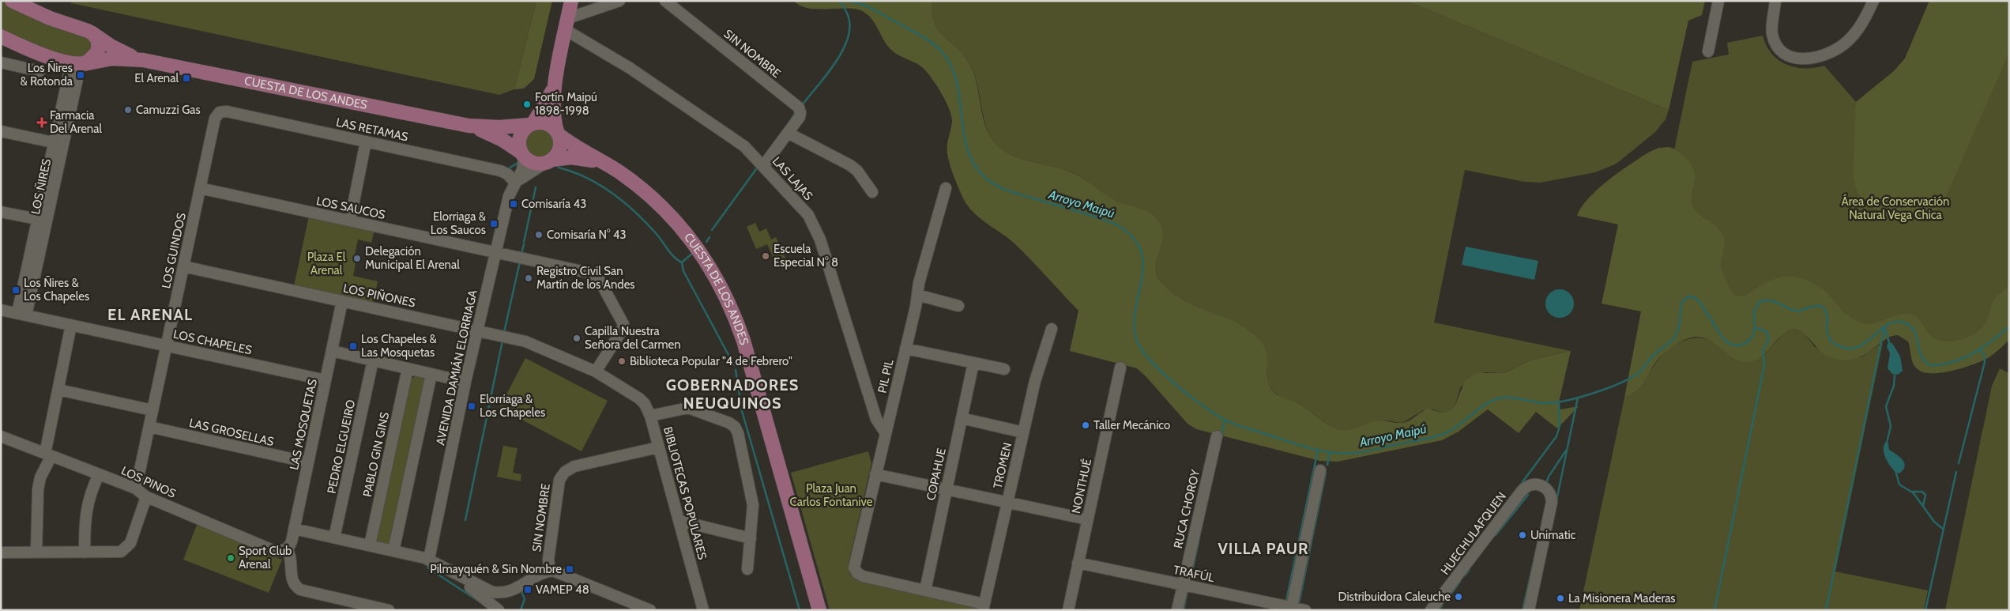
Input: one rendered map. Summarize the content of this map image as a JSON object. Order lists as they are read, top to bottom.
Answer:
{
  "streets": {
    "main road": ["CUESTA DE LOS ANDES"],
    "street": [
      "SIN NOMBRE",
      "LAS RETAMAS",
      "LAS LAJAS",
      "LOS ÑIRES",
      "LOS SAUCOS",
      "LOS GUINDOS",
      "LOS PIÑONES",
      "LOS CHAPELES",
      "AVENIDA DAMIÁN ELORRIAGA",
      "PIL PIL",
      "LAS MOSQUETAS",
      "LAS GROSELLAS",
      "PEDRO ELGUEIRO",
      "PABLO GIN GINS",
      "TROMEN",
      "COPAHUE",
      "LOS PINOS",
      "NONTHUÉ",
      "BIBLIOTECAS POPULARES",
      "RUCA CHOROY",
      "HUECHULAFQUEN",
      "TRAFÚL"
    ]
  },
  "crossings": [
    ["SIN NOMBRE", "LAS LAJAS"],
    ["SIN NOMBRE", "BIBLIOTECAS POPULARES"],
    ["CUESTA DE LOS ANDES", "LOS ÑIRES"],
    ["CUESTA DE LOS ANDES", "AVENIDA DAMIÁN ELORRIAGA"],
    ["LAS RETAMAS", "LOS GUINDOS"],
    ["LAS RETAMAS", "AVENIDA DAMIÁN ELORRIAGA"],
    ["LAS LAJAS", "PIL PIL"],
    ["LOS ÑIRES", "LOS CHAPELES"],
    ["LOS SAUCOS", "LOS GUINDOS"],
    ["LOS SAUCOS", "AVENIDA DAMIÁN ELORRIAGA"],
    ["LOS SAUCOS", "BIBLIOTECAS POPULARES"],
    ["LOS GUINDOS", "LOS PIÑONES"],
    ["LOS GUINDOS", "LOS CHAPELES"],
    ["LOS GUINDOS", "LAS GROSELLAS"],
    ["LOS GUINDOS", "LOS PINOS"],
    ["LOS PIÑONES", "AVENIDA DAMIÁN ELORRIAGA"],
    ["LOS PIÑONES", "LAS MOSQUETAS"],
    ["LOS PIÑONES", "BIBLIOTECAS POPULARES"],
    ["LOS CHAPELES", "LAS MOSQUETAS"],
    ["AVENIDA DAMIÁN ELORRIAGA", "BIBLIOTECAS POPULARES"],
    ["PIL PIL", "COPAHUE"],
    ["LAS MOSQUETAS", "LAS GROSELLAS"],
    ["LAS MOSQUETAS", "LOS PINOS"],
    ["NONTHUÉ", "TRAFÚL"],
    ["RUCA CHOROY", "TRAFÚL"]
  ],
  "districts": ["EL ARENAL", "GOBERNADORES NEUQUINOS", "VILLA PAUR"],
  "water": ["Arroyo Maipú"],
  "parks": ["Área de Conservación Natural Vega Chica", "Plaza El Arenal", "Plaza Juan Carlos Fontanive"],
  "places": {
    "transit": [
      "Los Ñires & Rotonda",
      "El Arenal",
      "Comisaría 43",
      "Elorriaga & Los Saucos",
      "Los Ñires & Los Chapeles",
      "Los Chapeles & Las Mosquetas",
      "Elorriaga & Los Chapeles",
      "Pilmayquén & Sin Nombre",
      "VAMEP 48"
    ],
    "other": [
      "Fortín Maipú 1898-1998",
      "Camuzzi Gas",
      "Comisaría N° 43",
      "Escuela Especial N° 8",
      "Delegación Municipal El Arenal",
      "Registro Civil San Martín de los Andes",
      "Capilla Nuestra Señora del Carmen",
      "Biblioteca Popular \"4 de Febrero\"",
      "Taller Mecánico",
      "Unimatic",
      "Sport Club Arenal",
      "Distribuidora Caleuche",
      "La Misionera Maderas"
    ],
    "health": ["Farmacia Del Arenal"]
  }
}
